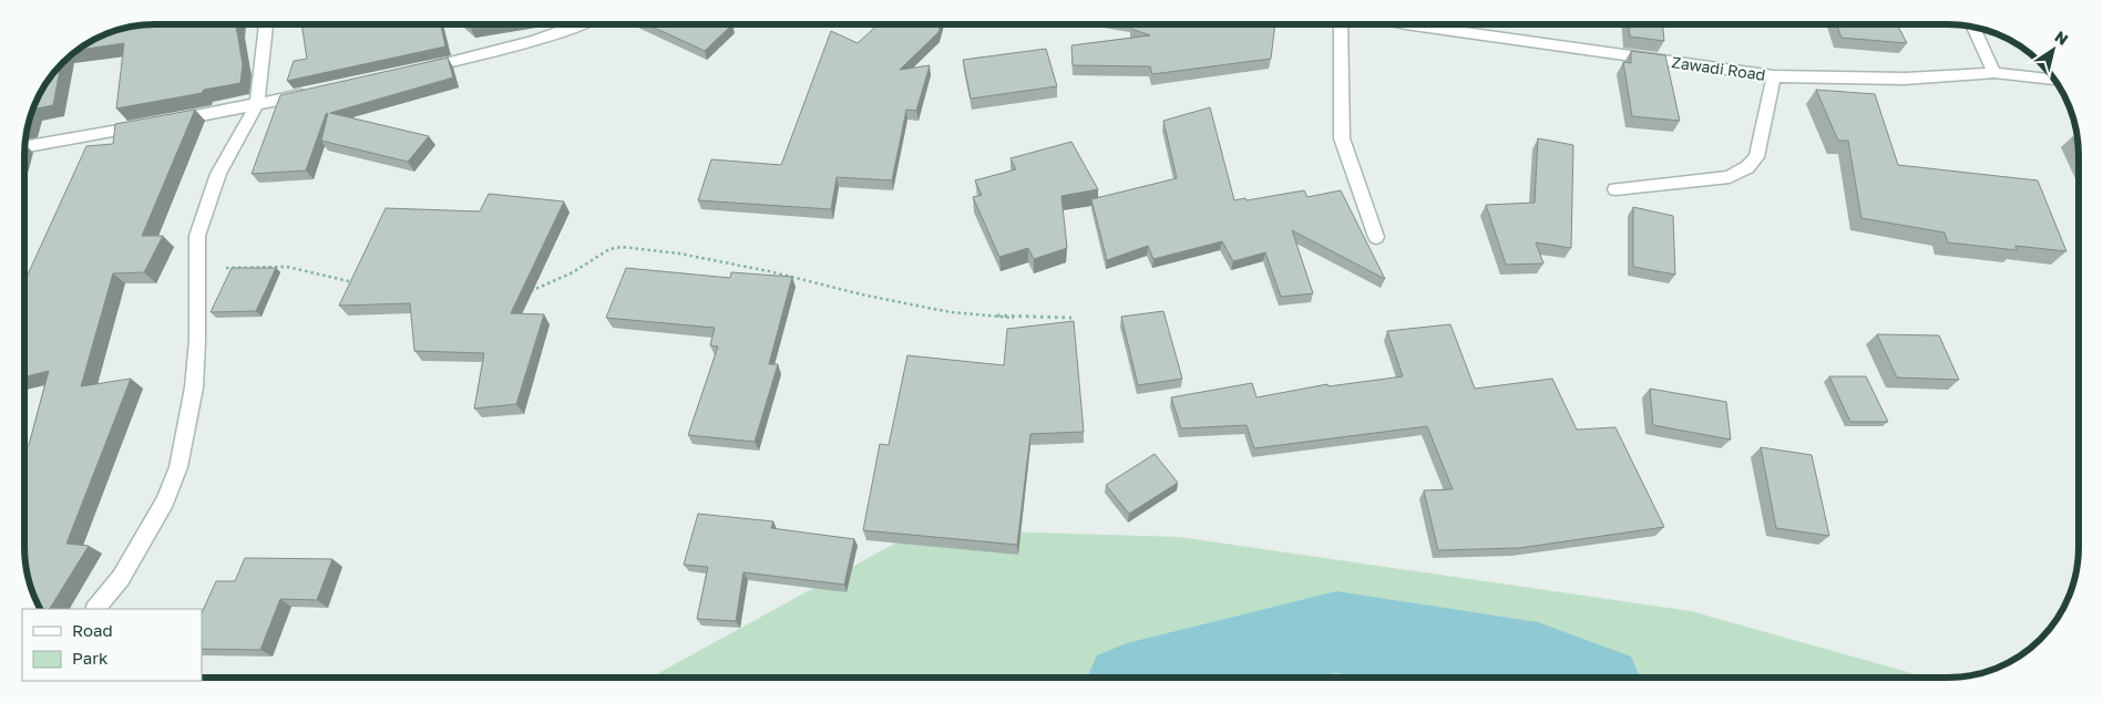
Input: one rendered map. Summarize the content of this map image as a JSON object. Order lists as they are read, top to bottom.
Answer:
{
  "streets": {
    "street": ["Zawadi Road"]
  },
  "legend": ["Road", "Park"],
  "north": "top right"
}
